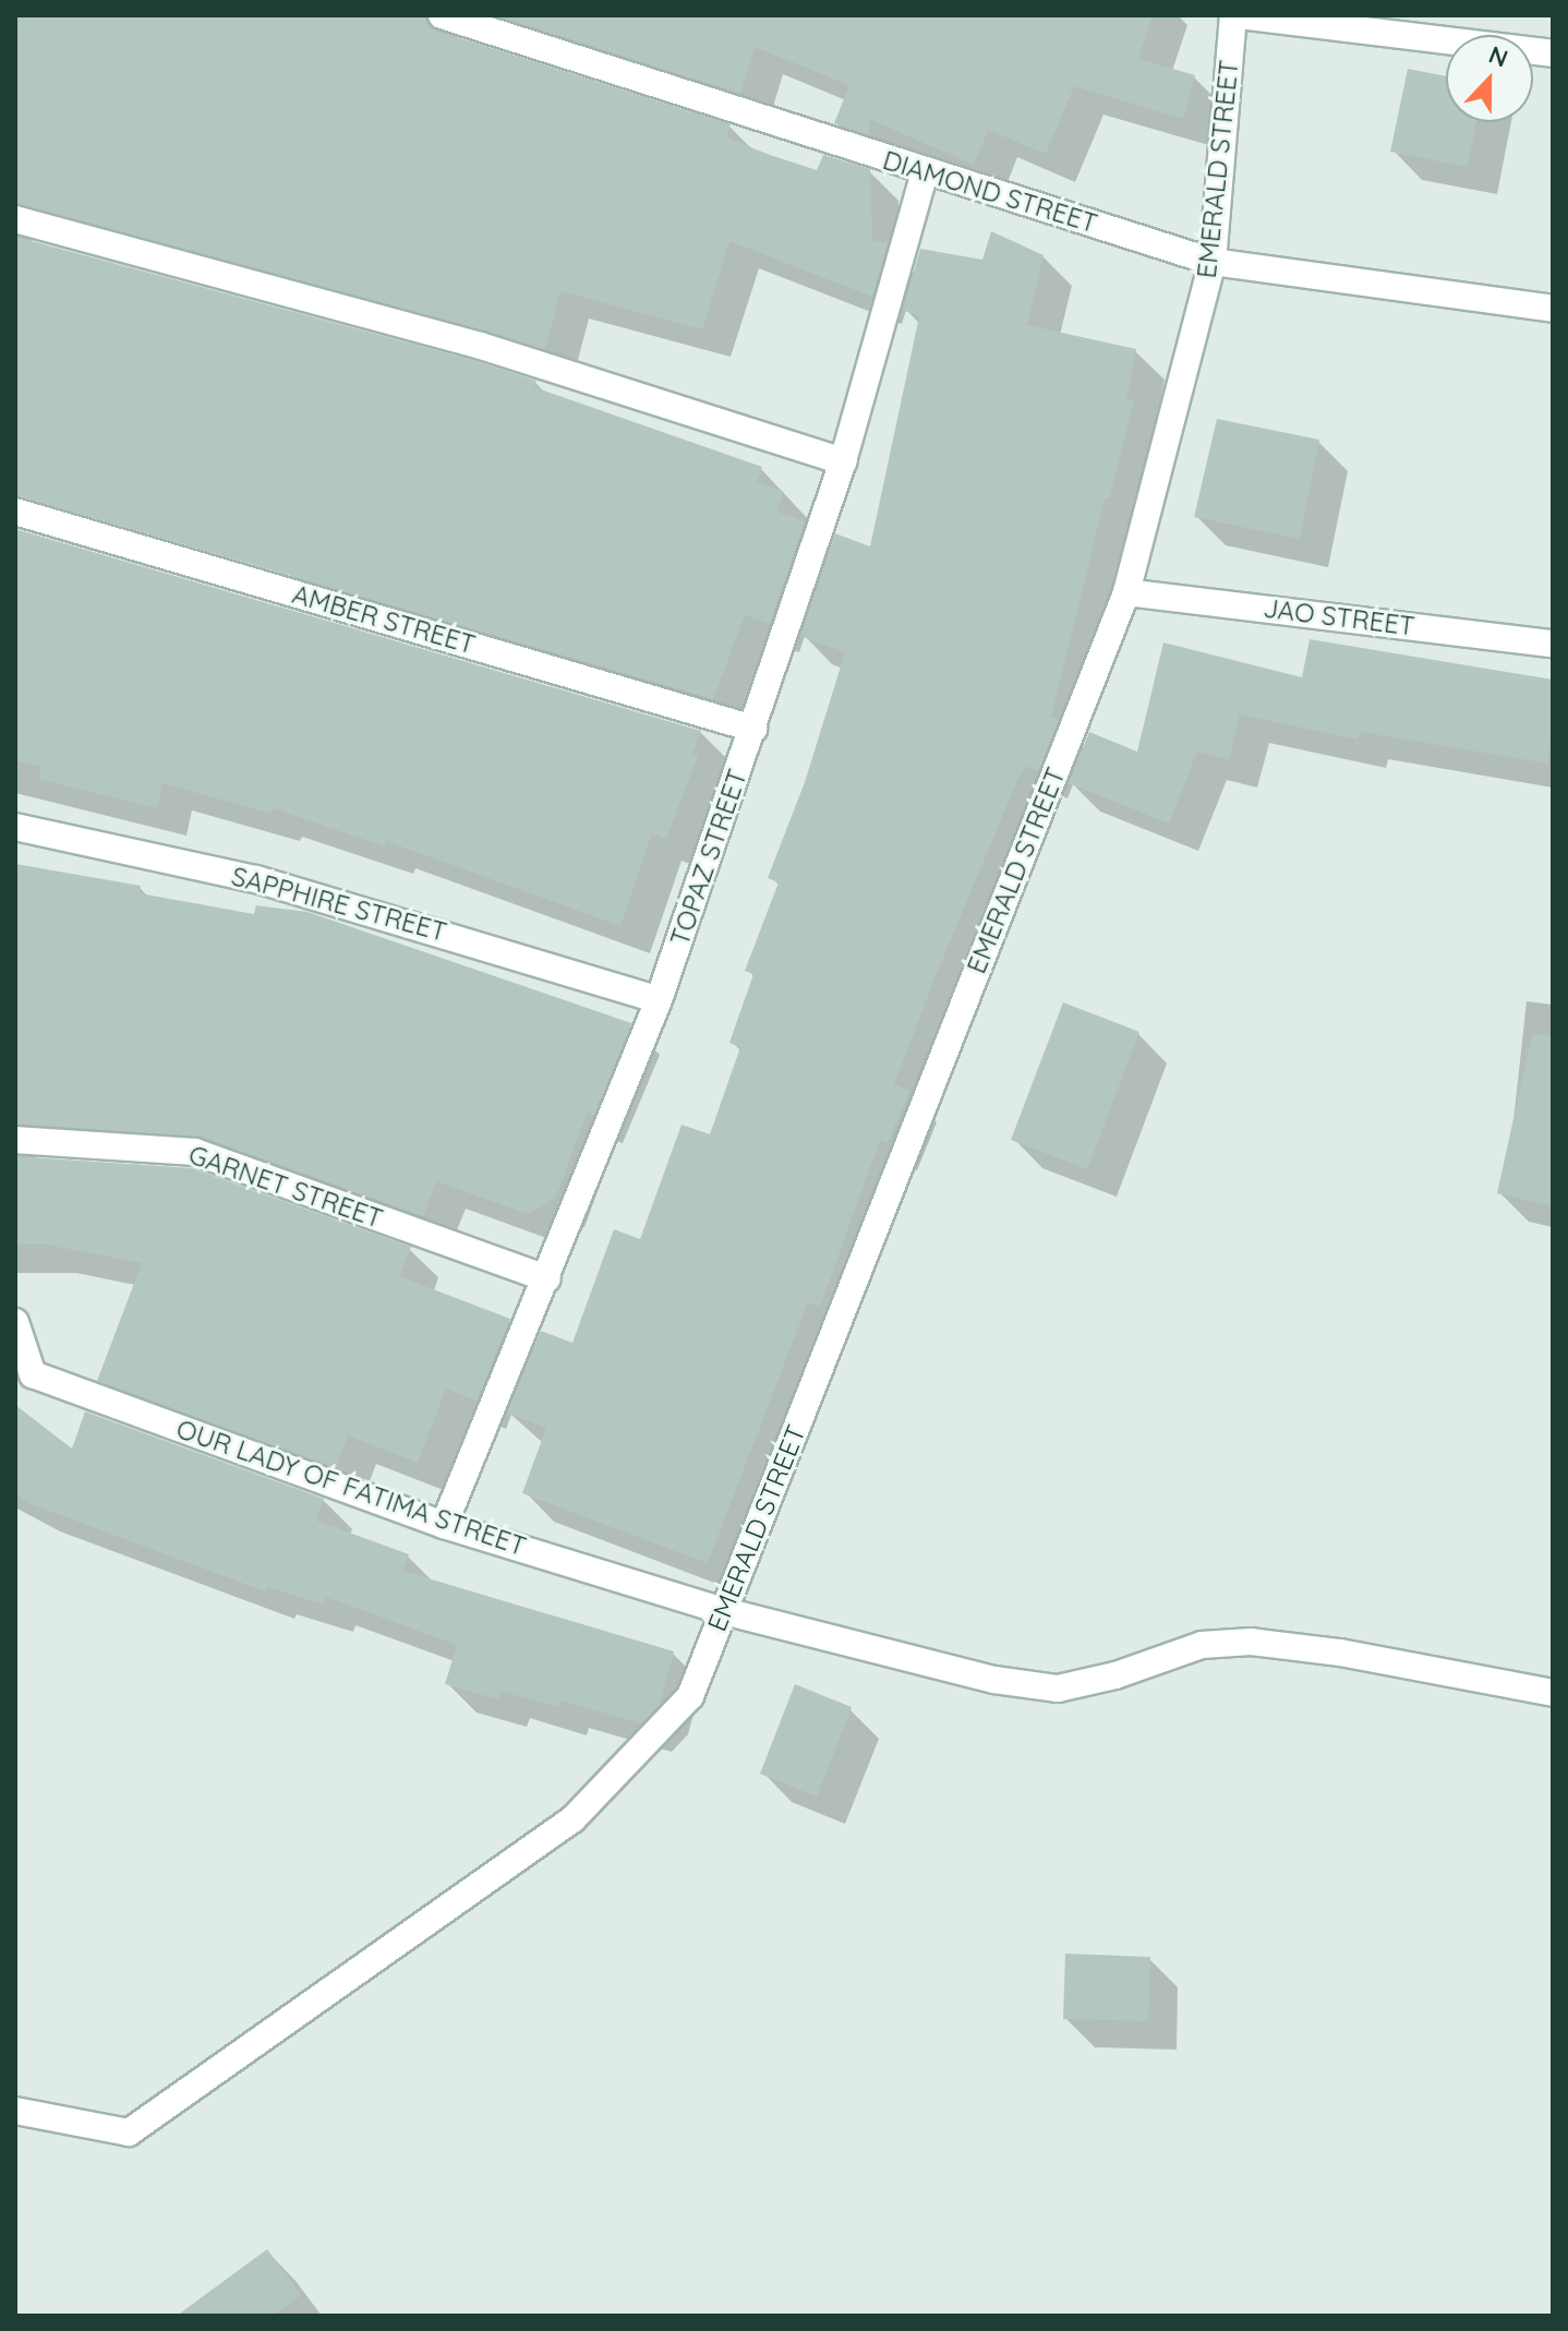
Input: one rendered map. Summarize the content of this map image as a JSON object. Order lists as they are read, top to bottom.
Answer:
{
  "streets": {
    "street": [
      "EMERALD STREET",
      "DIAMOND STREET",
      "JAO STREET",
      "AMBER STREET",
      "TOPAZ STREET",
      "SAPPHIRE STREET",
      "GARNET STREET",
      "OUR LADY OF FATIMA STREET"
    ]
  },
  "crossings": [
    ["EMERALD STREET", "DIAMOND STREET"],
    ["EMERALD STREET", "JAO STREET"],
    ["EMERALD STREET", "OUR LADY OF FATIMA STREET"],
    ["DIAMOND STREET", "TOPAZ STREET"],
    ["AMBER STREET", "TOPAZ STREET"],
    ["TOPAZ STREET", "SAPPHIRE STREET"],
    ["TOPAZ STREET", "GARNET STREET"],
    ["TOPAZ STREET", "OUR LADY OF FATIMA STREET"]
  ],
  "north": "top"
}
